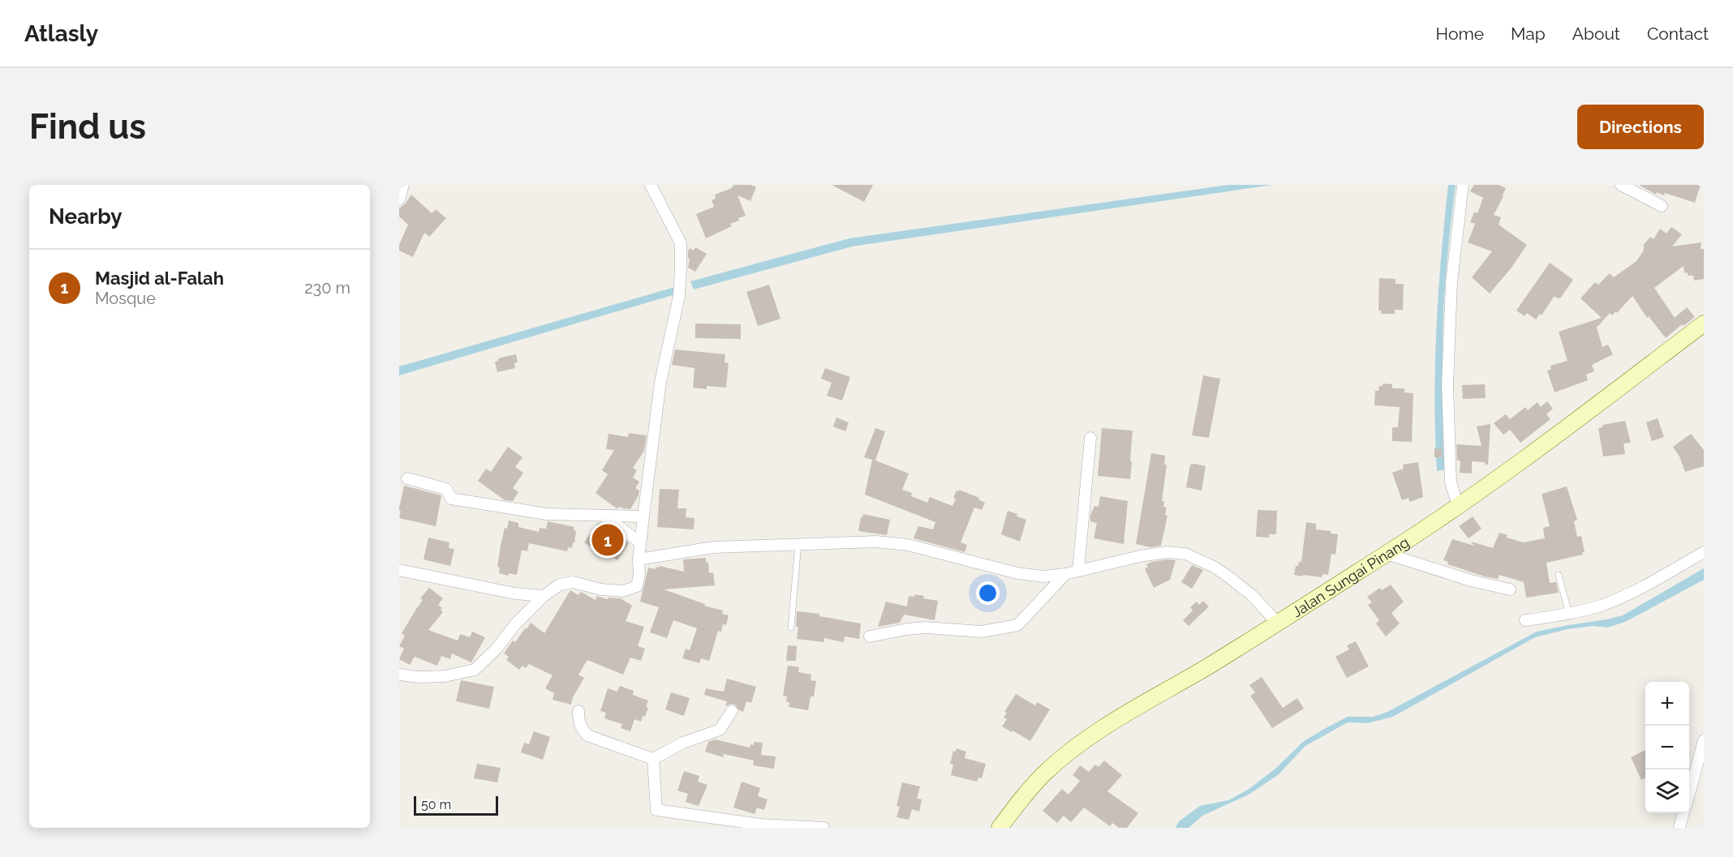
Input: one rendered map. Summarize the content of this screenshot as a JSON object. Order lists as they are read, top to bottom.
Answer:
{
  "streets": {
    "street": ["Jalan Sungai Pinang"]
  },
  "scale_bar": "50 m",
  "page": {
    "header": "Atlasly",
    "nav": [
      "Home",
      "Map",
      "About",
      "Contact"
    ],
    "buttons": "Directions",
    "title": "Find us",
    "heading": "Nearby",
    "list": [
      {
        "mark": "1",
        "name": "Masjid al-Falah",
        "note": "Mosque",
        "value": "230 m"
      }
    ],
    "pins": "1",
    "map_buttons": ["+", "−"],
    "scale": "50 m"
  }
}
